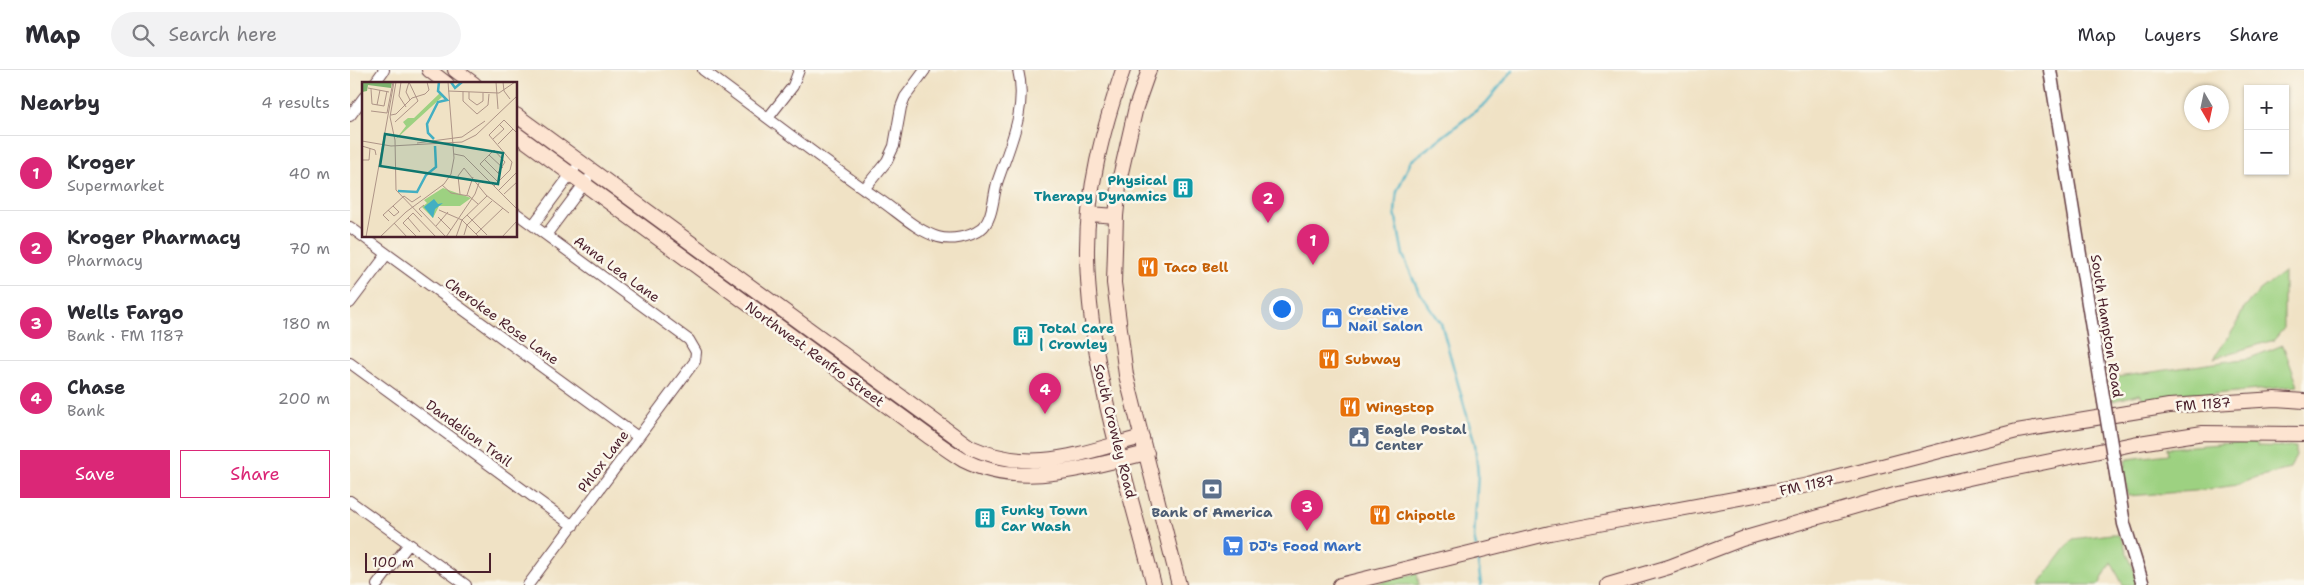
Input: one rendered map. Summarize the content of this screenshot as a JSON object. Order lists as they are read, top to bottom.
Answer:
{
  "streets": {
    "main road": ["Northwest Renfro Street", "FM 1187", "South Crowley Road"],
    "street": [
      "Anna Lea Lane",
      "Cherokee Rose Lane",
      "South Hampton Road",
      "Dandelion Trail",
      "Phlox Lane"
    ]
  },
  "crossings": [
    ["Anna Lea Lane", "Phlox Lane"],
    ["Cherokee Rose Lane", "Phlox Lane"],
    ["Northwest Renfro Street", "South Crowley Road"],
    ["Dandelion Trail", "Phlox Lane"]
  ],
  "places": {
    "building": ["Physical Therapy Dynamics", "Total Care | Crowley", "Funky Town Car Wash"],
    "restaurant": [
      "Taco Bell",
      "Subway",
      "Wingstop",
      "Chipotle"
    ],
    "shop": ["Creative Nail Salon"],
    "public building": ["Eagle Postal Center"],
    "bank": ["Bank of America"],
    "supermarket": ["DJ's Food Mart"]
  },
  "scale_bar": "100 m",
  "north": "bottom",
  "page": {
    "header": "Map",
    "search": "Search here",
    "nav": ["Map", "Layers", "Share"],
    "heading": ["Nearby", "4 results"],
    "map_buttons": ["+", "−"],
    "list": [
      {
        "mark": "1",
        "name": "Kroger",
        "note": "Supermarket",
        "value": "40 m"
      },
      {
        "mark": "2",
        "name": "Kroger Pharmacy",
        "note": "Pharmacy",
        "value": "70 m"
      },
      {
        "mark": "3",
        "name": "Wells Fargo",
        "note": "Bank · FM 1187",
        "value": "180 m"
      },
      {
        "mark": "4",
        "name": "Chase",
        "note": "Bank",
        "value": "200 m"
      }
    ],
    "pins": [
      "2",
      "1",
      "4",
      "3"
    ],
    "buttons": ["Save", "Share"],
    "scale": "100 m"
  }
}
